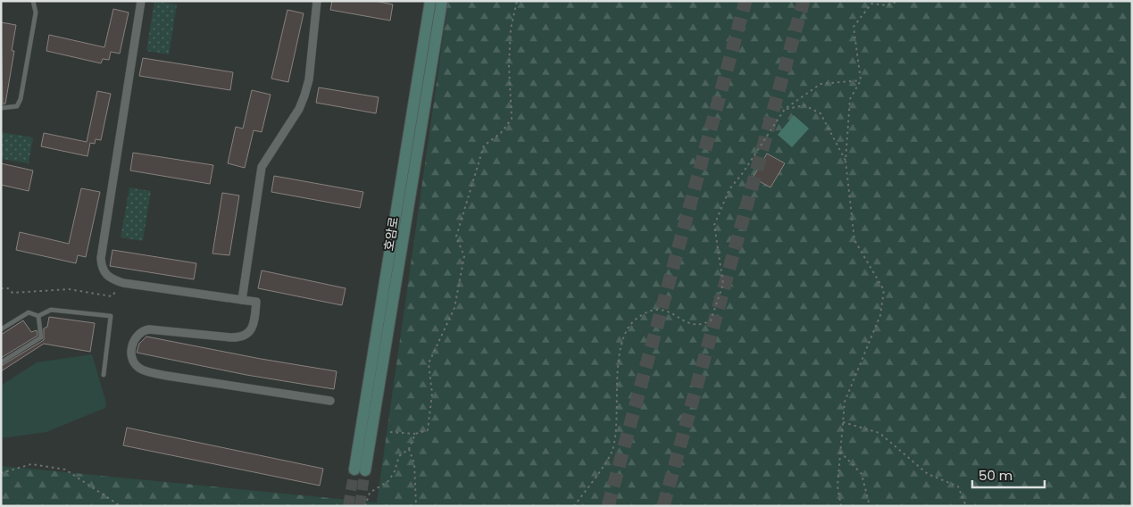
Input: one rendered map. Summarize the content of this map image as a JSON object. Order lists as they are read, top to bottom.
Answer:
{
  "streets": {
    "main road": ["호암로"]
  },
  "scale_bar": "50 m"
}
